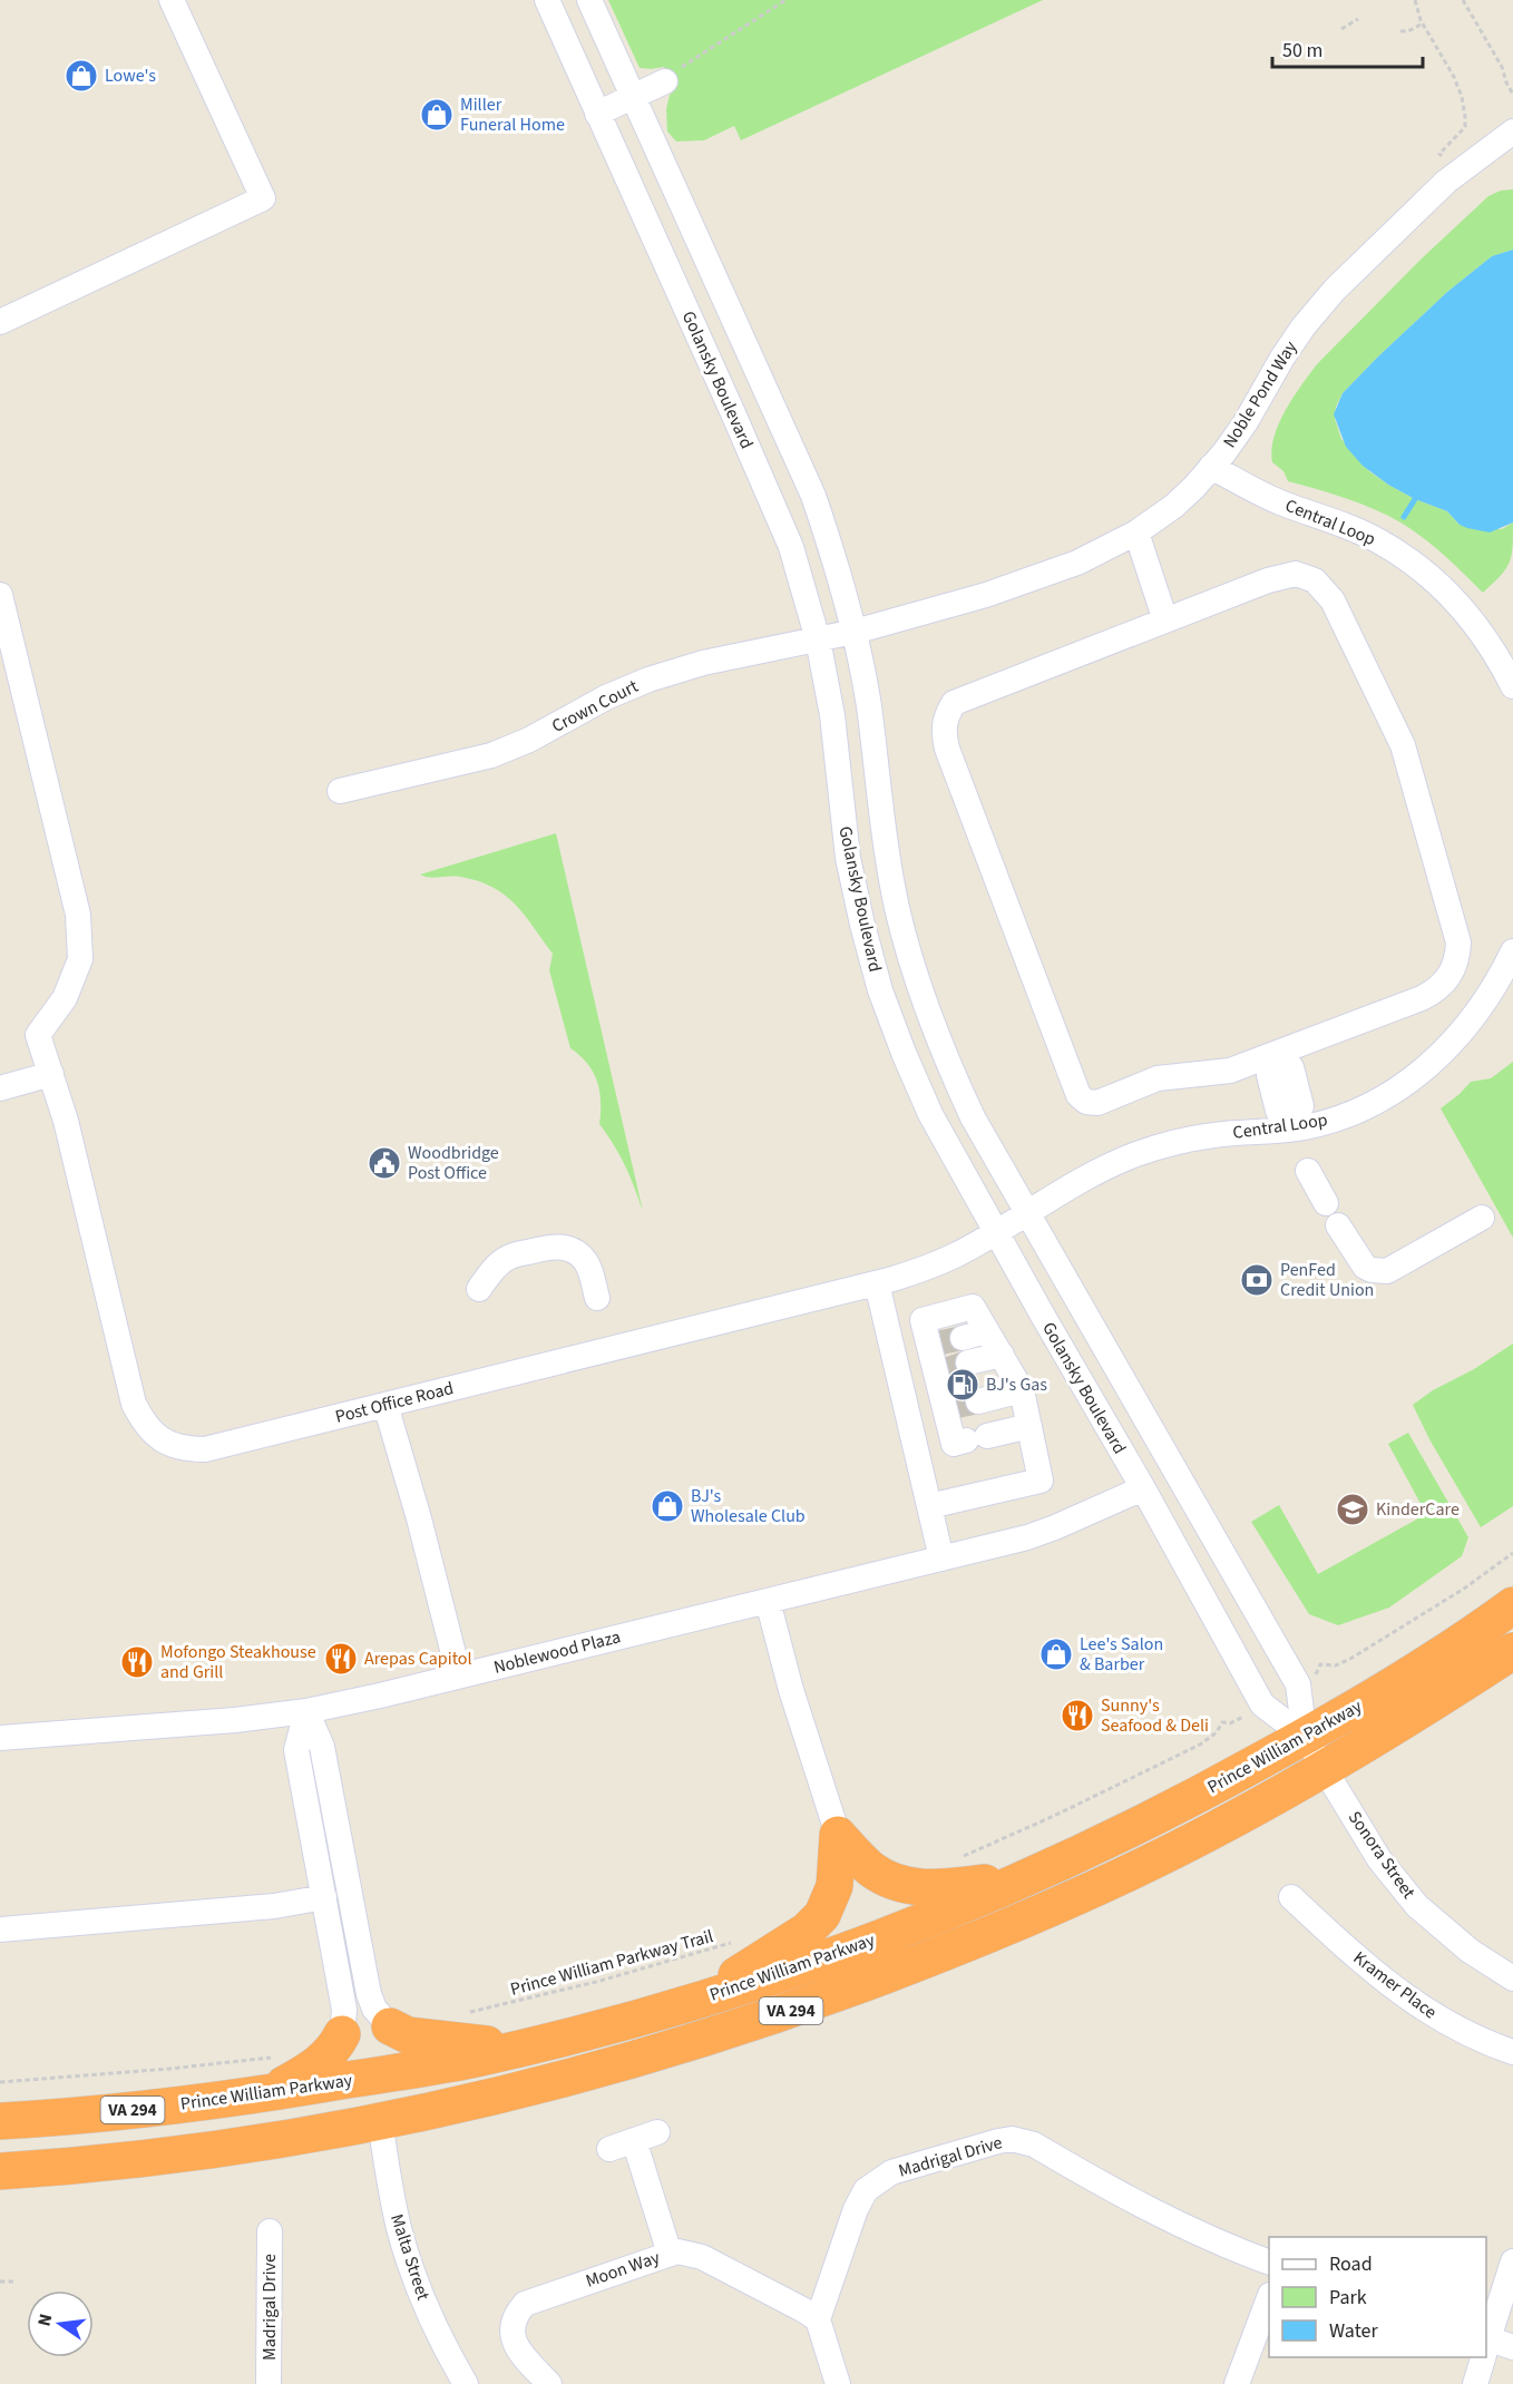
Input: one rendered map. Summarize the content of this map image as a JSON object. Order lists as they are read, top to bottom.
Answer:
{
  "streets": {
    "highway": ["Prince William Parkway", "VA 294"],
    "street": [
      "Golansky Boulevard",
      "Noble Pond Way",
      "Central Loop",
      "Crown Court",
      "Post Office Road",
      "Noblewood Plaza",
      "Sonora Street",
      "Kramer Place",
      "Madrigal Drive",
      "Malta Street",
      "Moon Way"
    ],
    "path": ["Prince William Parkway Trail"]
  },
  "crossings": [
    ["Golansky Boulevard", "Noble Pond Way"],
    ["Golansky Boulevard", "Central Loop"],
    ["Golansky Boulevard", "Crown Court"],
    ["Golansky Boulevard", "Post Office Road"],
    ["Golansky Boulevard", "Noblewood Plaza"],
    ["Golansky Boulevard", "Prince William Parkway"],
    ["Golansky Boulevard", "Sonora Street"],
    ["Noble Pond Way", "Central Loop"],
    ["Noble Pond Way", "Crown Court"],
    ["Central Loop", "Post Office Road"],
    ["Prince William Parkway", "Sonora Street"],
    ["Prince William Parkway", "Malta Street"],
    ["Madrigal Drive", "Moon Way"]
  ],
  "places": {
    "shop": [
      "Lowe's",
      "Miller Funeral Home",
      "BJ's Wholesale Club",
      "Lee's Salon & Barber"
    ],
    "public building": ["Woodbridge Post Office"],
    "bank": ["PenFed Credit Union"],
    "fuel station": ["BJ's Gas"],
    "school or university": ["KinderCare"],
    "restaurant": ["Arepas Capitol", "Mofongo Steakhouse and Grill", "Sunny's Seafood & Deli"]
  },
  "legend": ["Road", "Park", "Water"],
  "scale_bar": "50 m",
  "north": "left"
}
